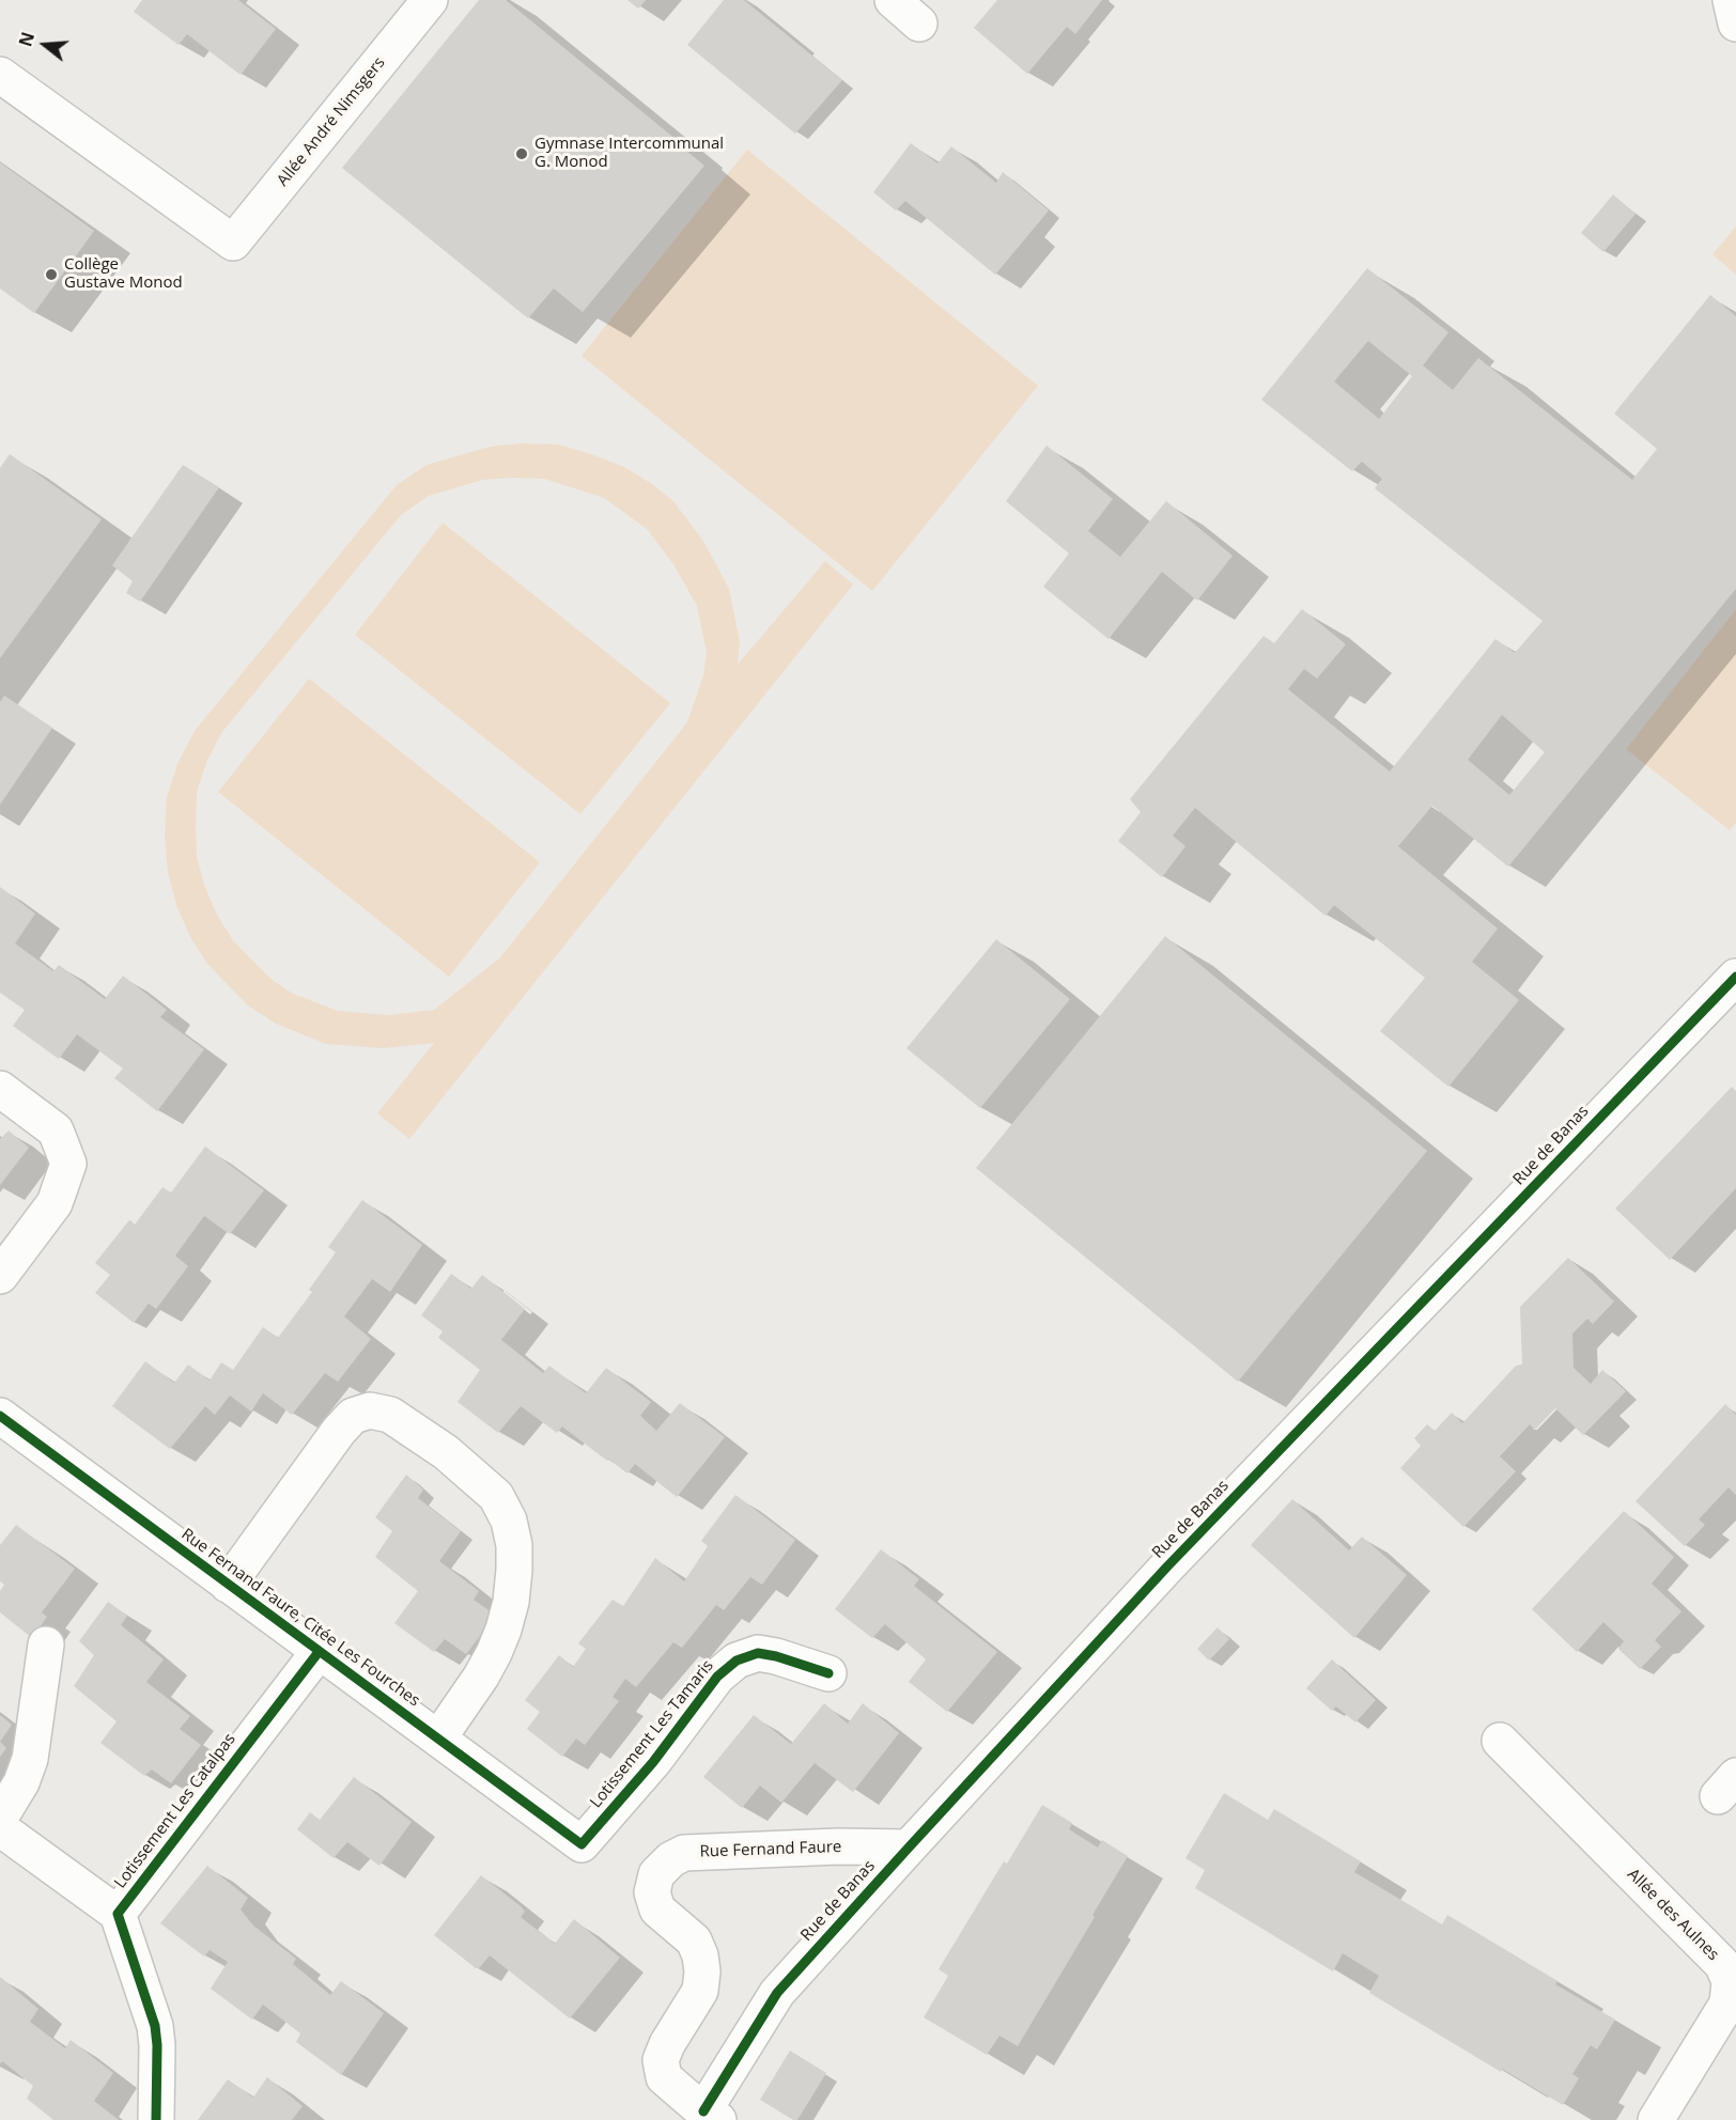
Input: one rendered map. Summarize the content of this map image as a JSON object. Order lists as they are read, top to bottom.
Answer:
{
  "streets": {
    "street": [
      "Allée André Nimsgers",
      "Rue de Banas",
      "Rue Fernand Faure, Citée Les Fourches",
      "Lotissement Les Tamaris",
      "Lotissement Les Catalpas",
      "Rue Fernand Faure",
      "Allée des Aulnes"
    ]
  },
  "crossings": [
    ["Rue de Banas", "Rue Fernand Faure"],
    ["Rue Fernand Faure, Citée Les Fourches", "Lotissement Les Tamaris"],
    ["Rue Fernand Faure, Citée Les Fourches", "Lotissement Les Catalpas"]
  ],
  "places": ["Gymnase Intercommunal G. Monod", "Collège Gustave Monod"],
  "north": "left"
}
